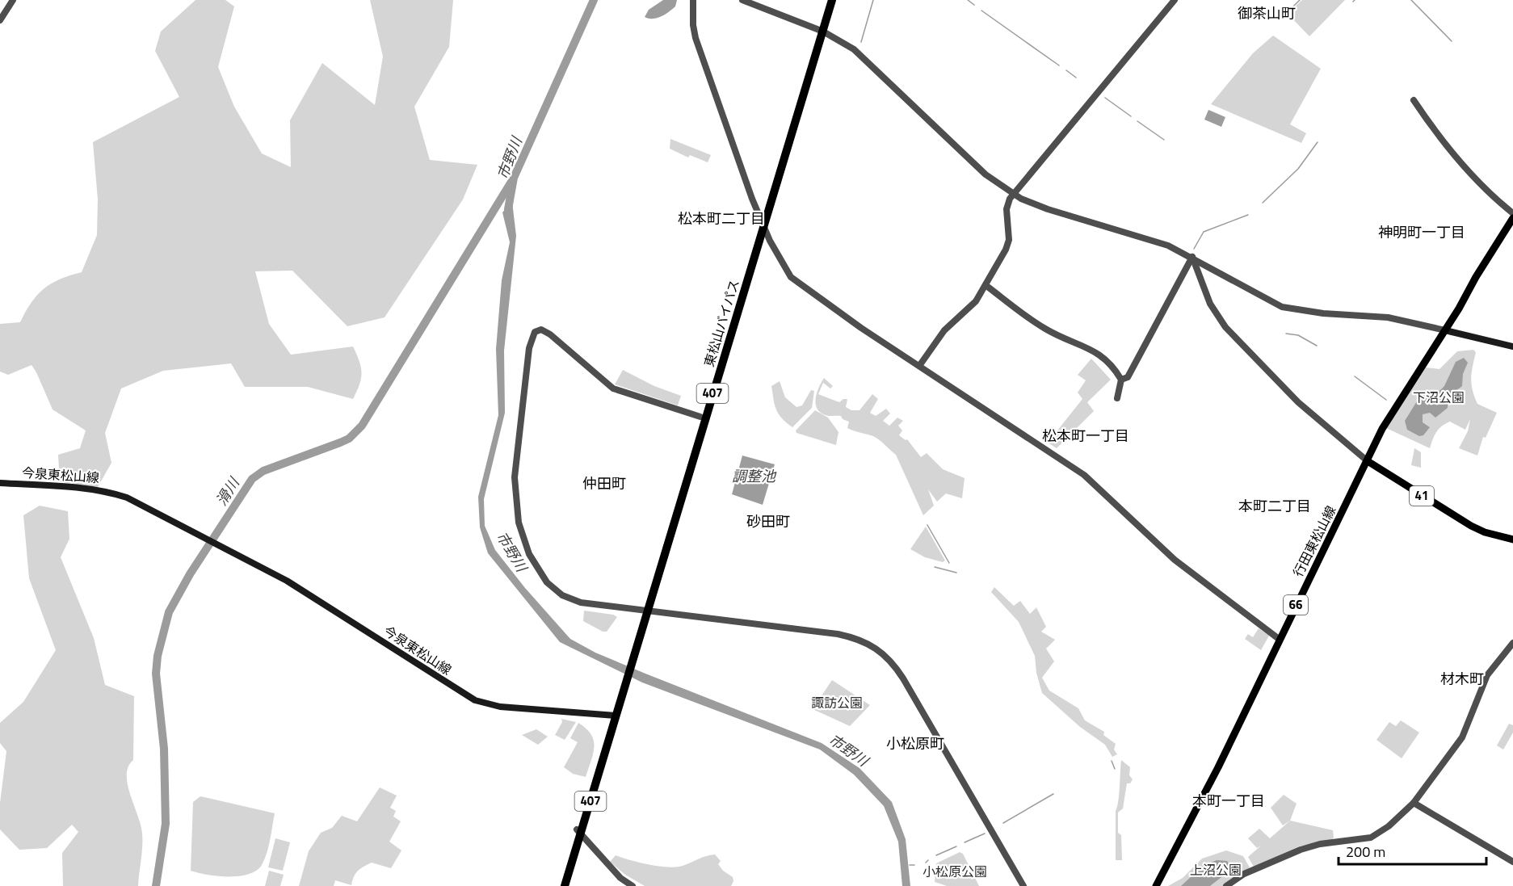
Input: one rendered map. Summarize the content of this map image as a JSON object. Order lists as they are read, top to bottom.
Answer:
{
  "streets": {
    "highway": ["東松山バイパス", "407"],
    "main road": [
      "今泉東松山線",
      "41",
      "行田東松山線",
      "66"
    ]
  },
  "crossings": [
    ["東松山バイパス", "407"],
    ["東松山バイパス", "今泉東松山線"],
    ["407", "今泉東松山線"],
    ["41", "行田東松山線"]
  ],
  "districts": [
    "御茶山町",
    "松本町二丁目",
    "神明町一丁目",
    "松本町一丁目",
    "仲田町",
    "本町二丁目",
    "砂田町",
    "材木町",
    "小松原町",
    "本町一丁目"
  ],
  "water": ["市野川", "調整池", "滑川"],
  "parks": [
    "下沼公園",
    "諏訪公園",
    "上沼公園",
    "小松原公園"
  ],
  "scale_bar": "200 m"
}
